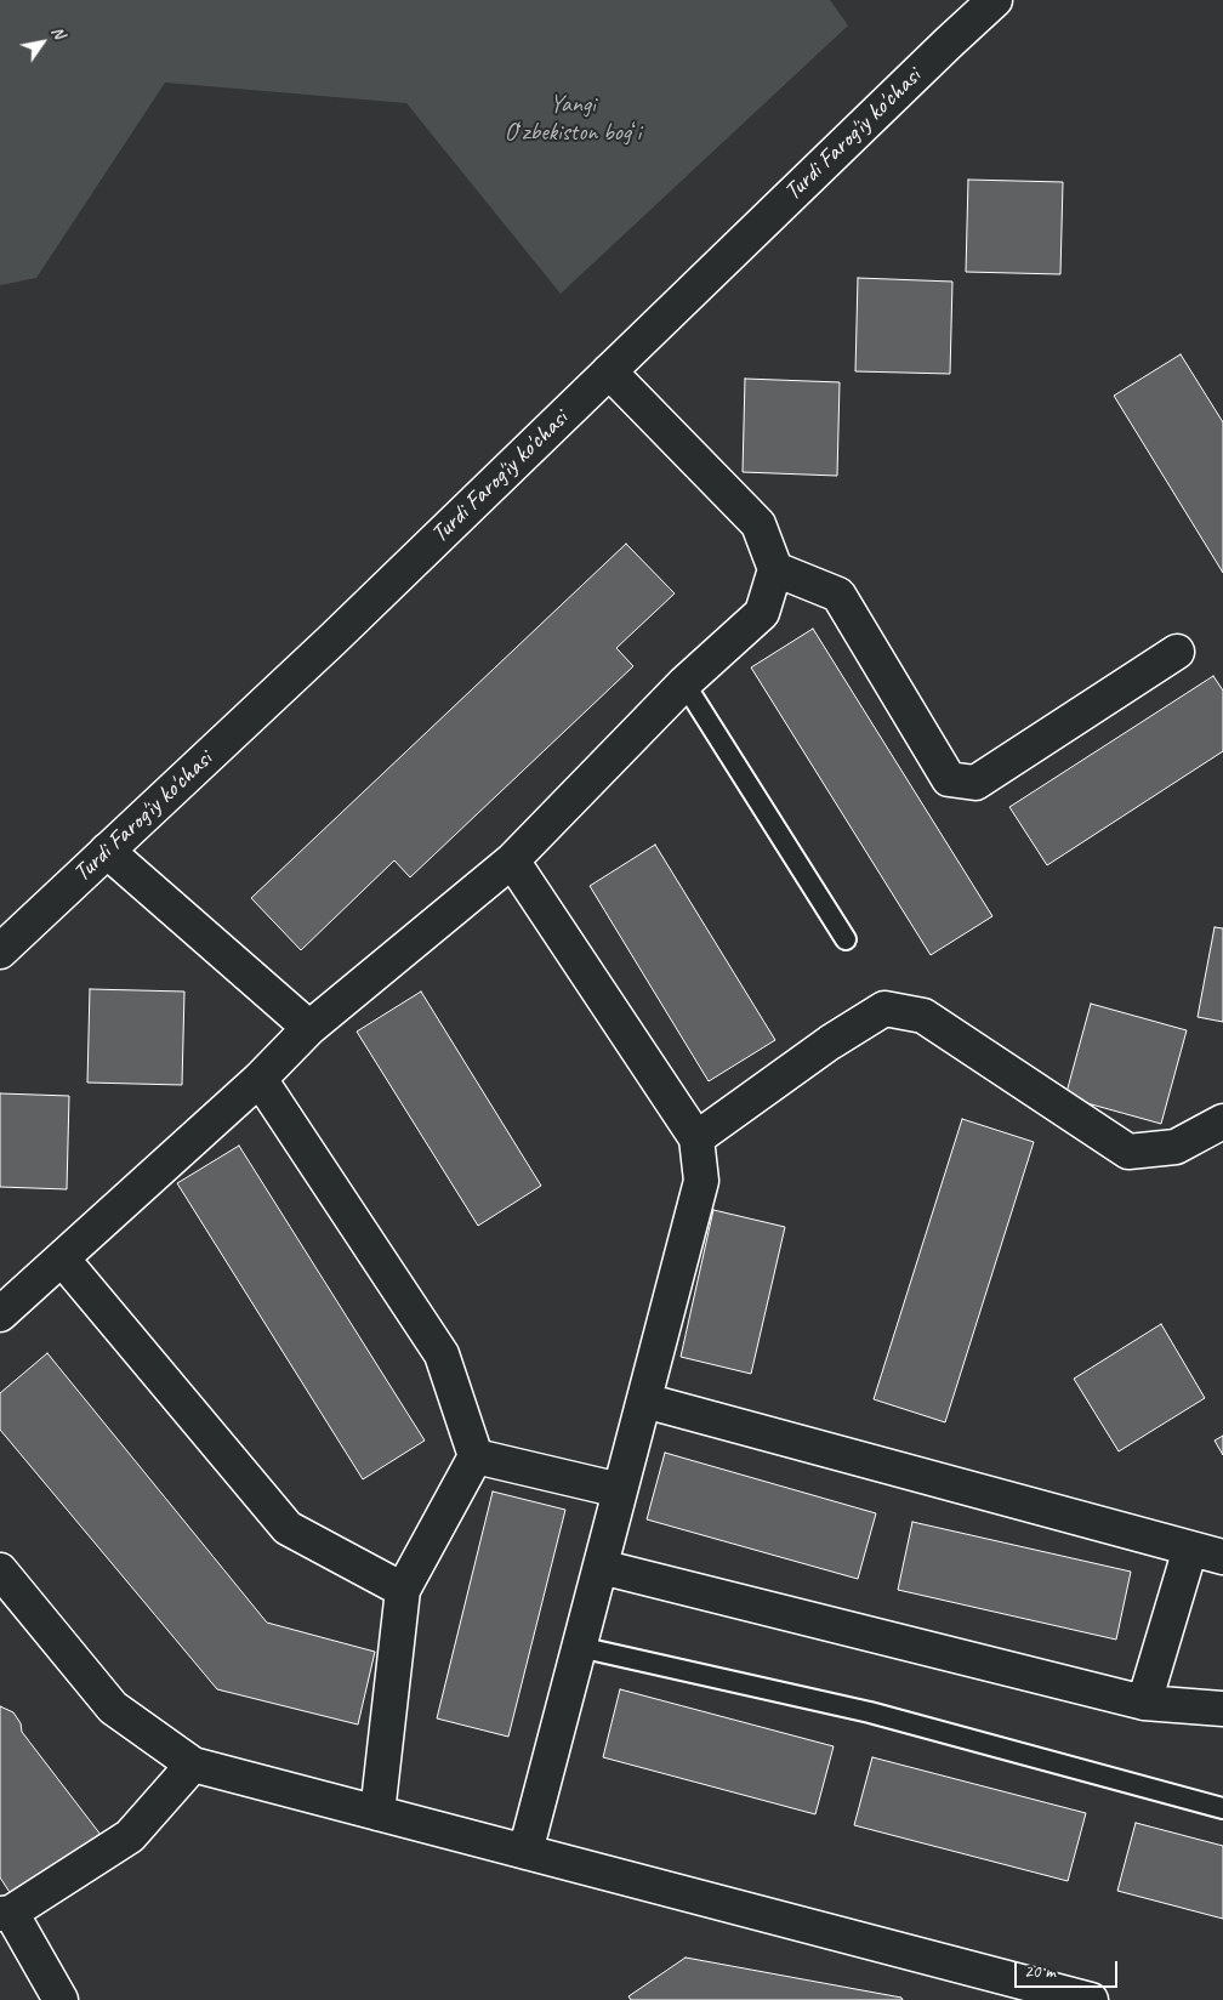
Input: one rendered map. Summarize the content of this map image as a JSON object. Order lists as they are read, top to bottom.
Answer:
{
  "streets": {
    "street": ["Turdi Farog'iy ko'chasi"]
  },
  "parks": ["Yangi Oʻzbekiston bogʻi"],
  "scale_bar": "20 m",
  "north": "top right"
}
